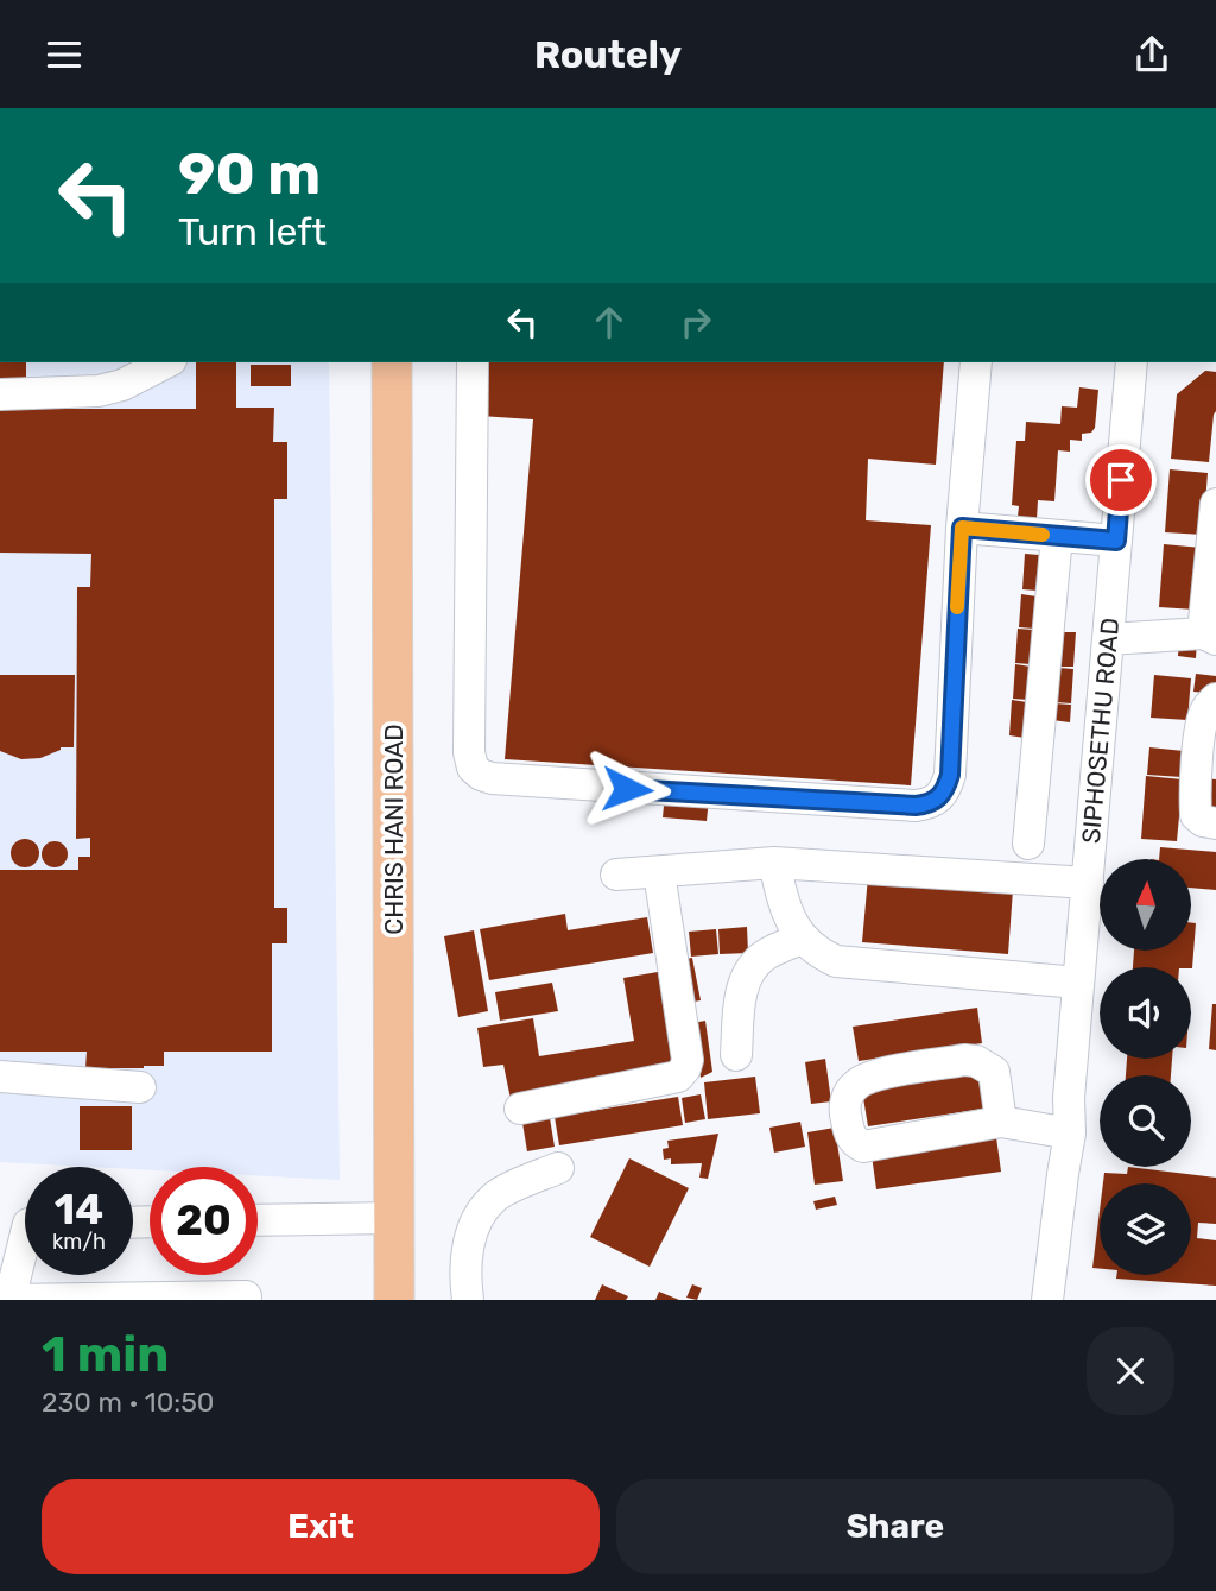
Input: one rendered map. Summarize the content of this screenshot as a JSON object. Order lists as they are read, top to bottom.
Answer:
{
  "streets": {
    "main road": ["CHRIS HANI ROAD"],
    "street": ["SIPHOSETHU ROAD"]
  },
  "north": "top",
  "page": {
    "header": "Routely",
    "turn": ["90 m", "Turn left"],
    "speed": "14 km/h",
    "limit": "20",
    "heading": ["1 min", "230 m · 10:50"],
    "buttons": ["Exit", "Share"]
  }
}
